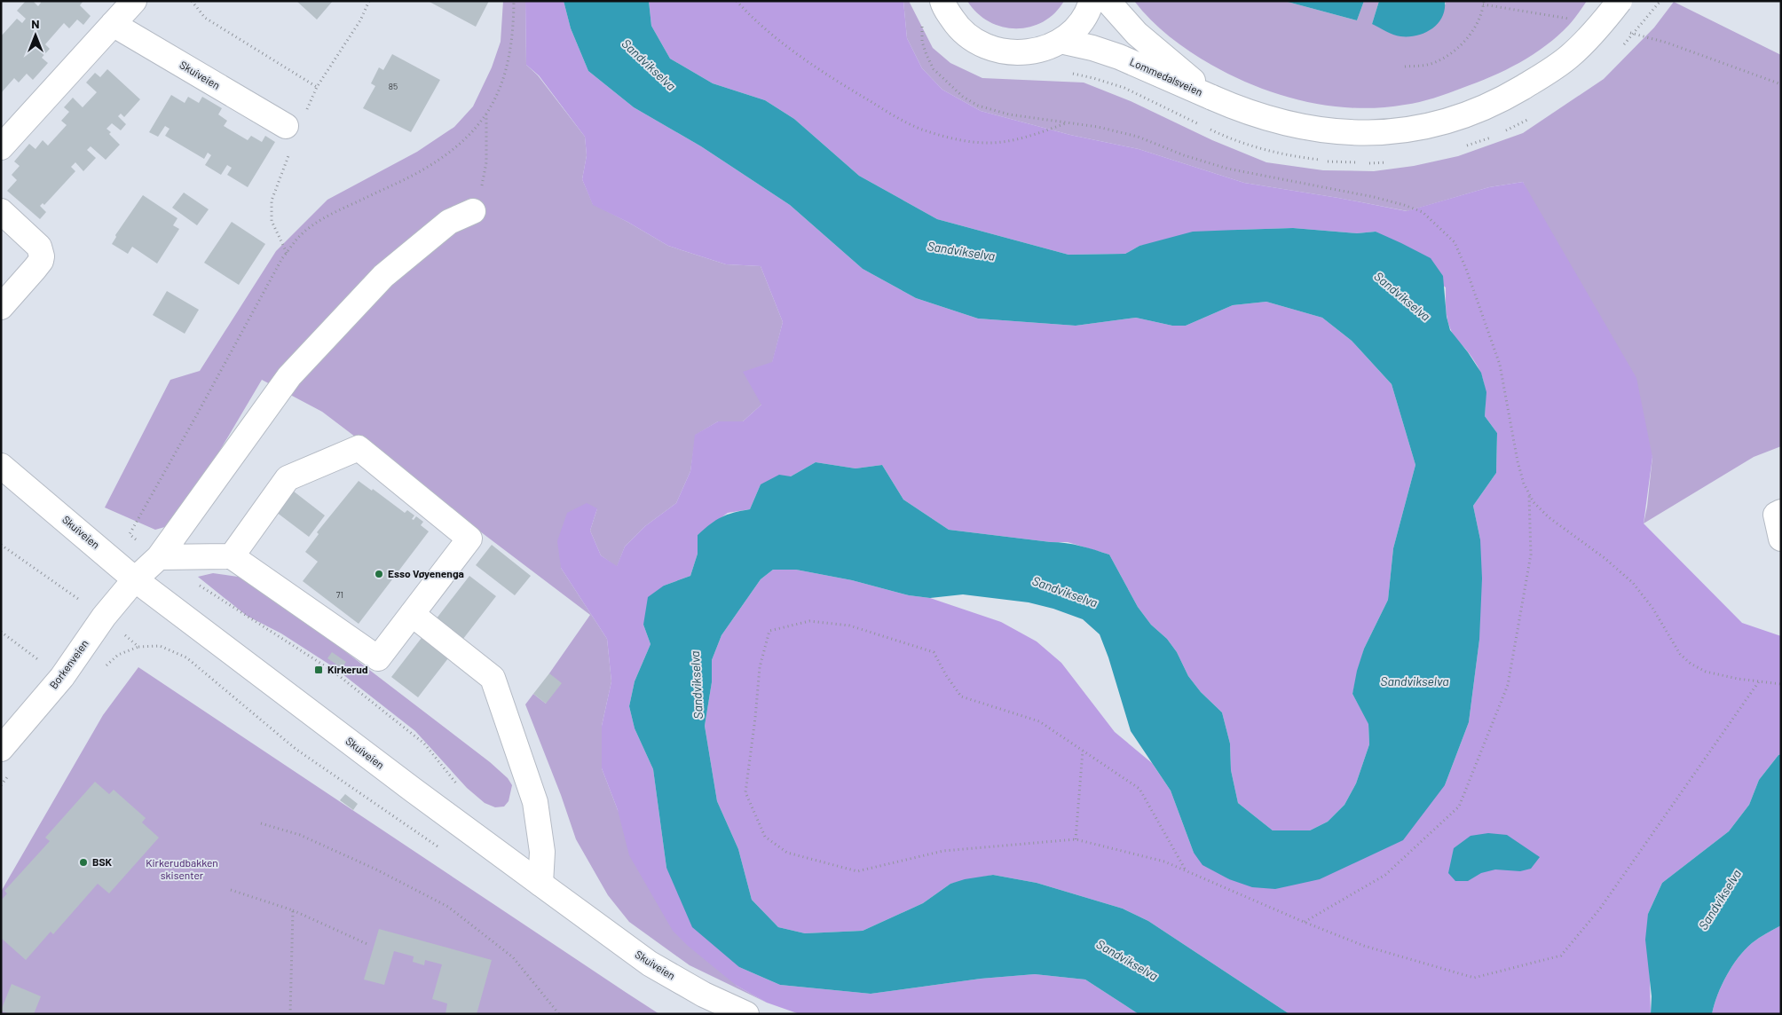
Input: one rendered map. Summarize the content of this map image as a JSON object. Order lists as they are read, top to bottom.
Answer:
{
  "streets": {
    "main road": ["Skuiveien", "Lommedalsveien", "Borkenveien"]
  },
  "crossings": [
    ["Skuiveien", "Borkenveien"]
  ],
  "water": ["Sandvikselva"],
  "parks": ["Kirkerudbakken skisenter"],
  "places": {
    "other": ["Esso Vøyenenga", "BSK"],
    "transit": ["Kirkerud"]
  },
  "house_numbers": ["85", "71"],
  "north": "top"
}
